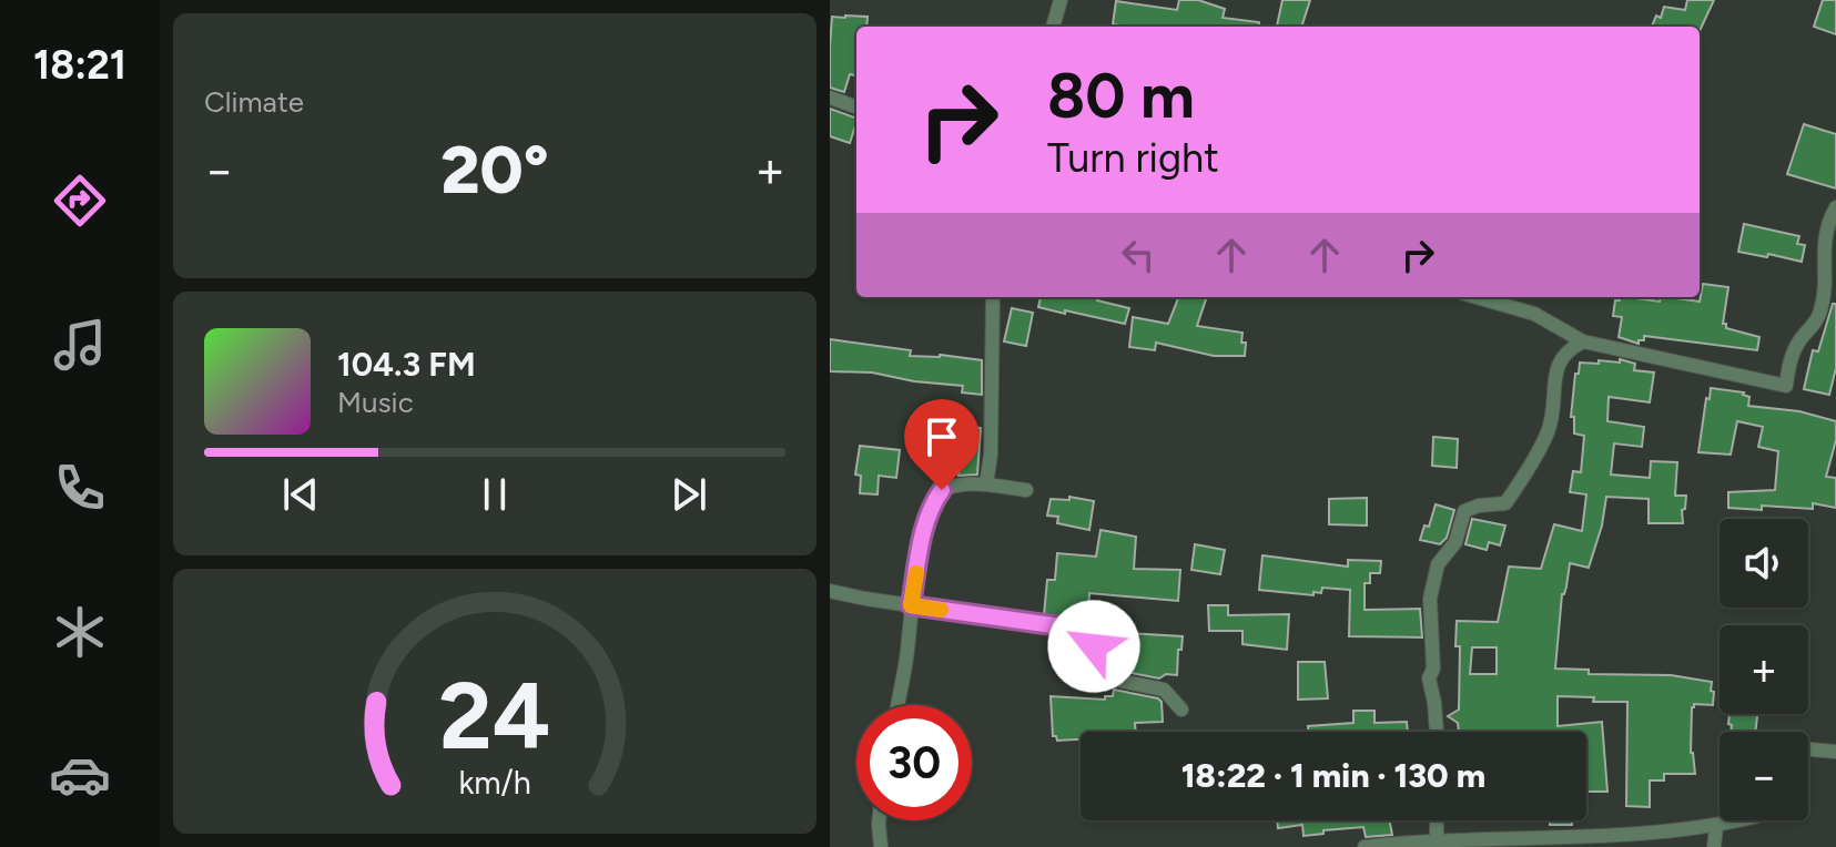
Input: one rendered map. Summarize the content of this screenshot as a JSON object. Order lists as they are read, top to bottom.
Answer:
{
  "page": {
    "tabs": "18:21",
    "tile": "Climate",
    "turn": ["80 m", "Turn right"],
    "heat": ["−", "20°", "+"],
    "song": ["104.3 FM", "Music"],
    "map_buttons": ["+", "−"],
    "limit": "30",
    "trip": "18:22 · 1 min · 130 m",
    "gauge": ["24", "km/h"]
  }
}
